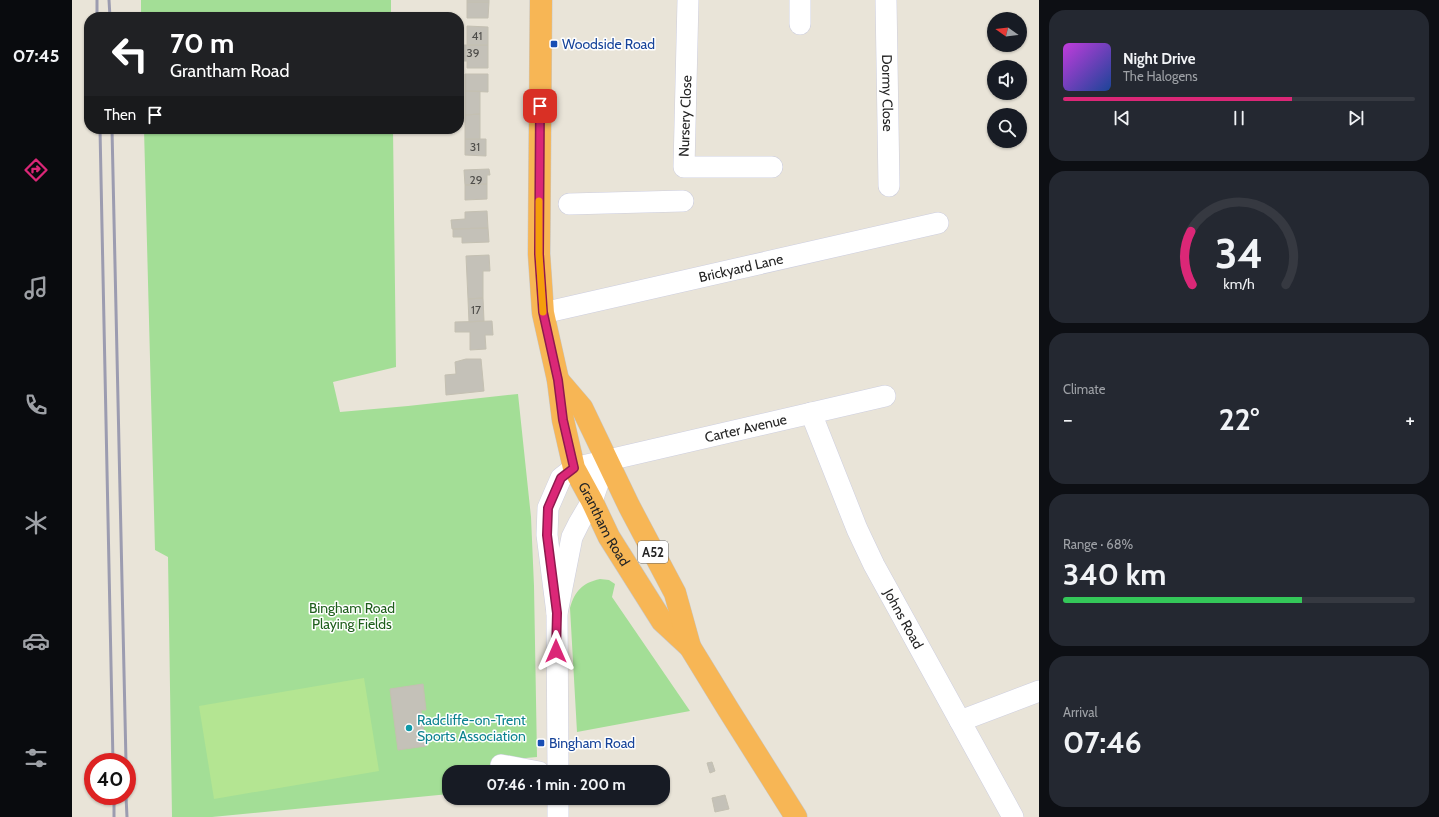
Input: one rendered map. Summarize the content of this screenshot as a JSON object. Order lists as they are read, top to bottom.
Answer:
{
  "streets": {
    "highway": ["Grantham Road", "A52"],
    "street": [
      "Dormy Close",
      "Nursery Close",
      "Brickyard Lane",
      "Carter Avenue",
      "Johns Road"
    ]
  },
  "crossings": [
    ["Brickyard Lane", "Grantham Road"],
    ["Carter Avenue", "Grantham Road"],
    ["Carter Avenue", "Johns Road"]
  ],
  "parks": ["Bingham Road Playing Fields"],
  "places": {
    "transit": ["Woodside Road", "Bingham Road"],
    "other": ["Radcliffe-on-Trent Sports Association"]
  },
  "house_numbers": [
    "41",
    "39",
    "31",
    "29",
    "17"
  ],
  "north": "left",
  "page": {
    "tabs": "07:45",
    "turn": ["70 m", "Grantham Road"],
    "song": ["Night Drive", "The Halogens"],
    "then": "Then",
    "tile": [
      "Climate",
      ["Range · 68%", "340 km"],
      ["Arrival", "07:46"]
    ],
    "heat": ["−", "22°", "+"],
    "limit": "40",
    "trip": "07:46 · 1 min · 200 m",
    "gauge": ["34", "km/h"]
  }
}
